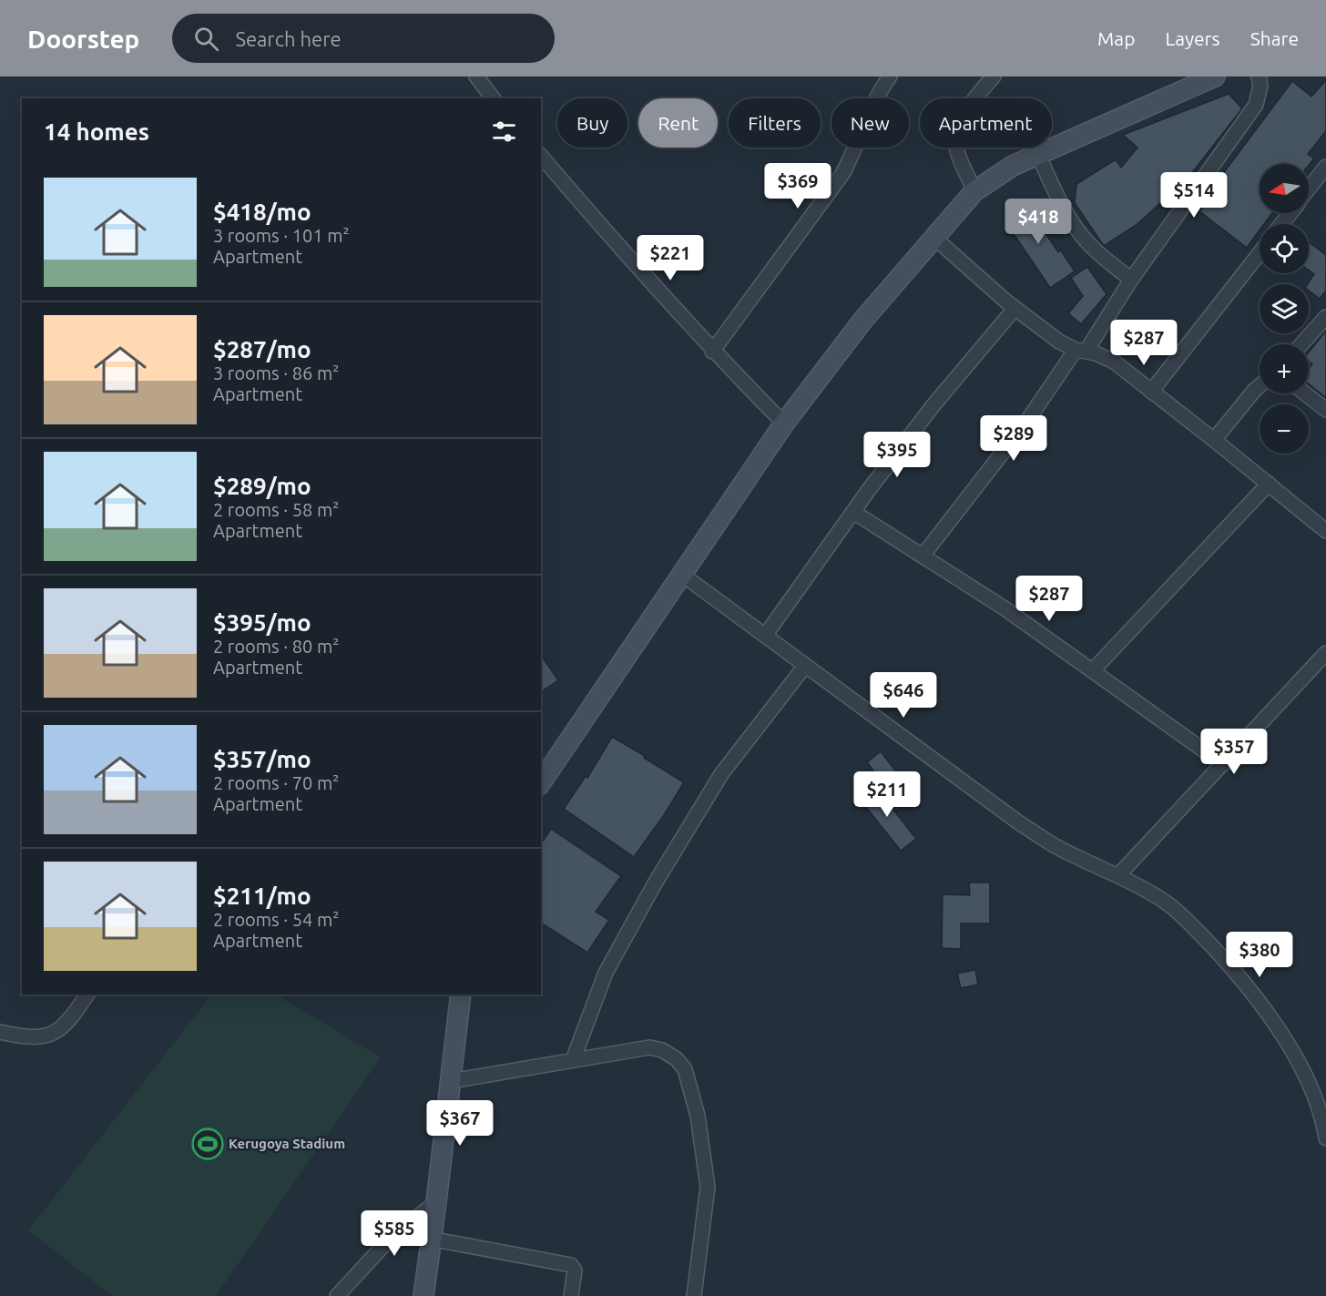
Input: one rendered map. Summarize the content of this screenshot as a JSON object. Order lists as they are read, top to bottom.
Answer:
{
  "places": {
    "sports": ["Kerugoya Stadium"]
  },
  "north": "left",
  "page": {
    "header": "Doorstep",
    "search": "Search here",
    "nav": ["Map", "Layers", "Share"],
    "chip": [
      "Buy",
      "Rent",
      "Filters",
      "New",
      "Apartment"
    ],
    "heading": "14 homes",
    "price": [
      "$369",
      "$514",
      "$418",
      "$221",
      "$287",
      "$289",
      "$395",
      "$287",
      "$646",
      "$357",
      "$211",
      "$380",
      "$367",
      "$585"
    ],
    "map_buttons": ["+", "−"],
    "list": [
      {
        "name": "$418/mo",
        "note": "3 rooms · 101 m² · Apartment"
      },
      {
        "name": "$287/mo",
        "note": "3 rooms · 86 m² · Apartment"
      },
      {
        "name": "$289/mo",
        "note": "2 rooms · 58 m² · Apartment"
      },
      {
        "name": "$395/mo",
        "note": "2 rooms · 80 m² · Apartment"
      },
      {
        "name": "$357/mo",
        "note": "2 rooms · 70 m² · Apartment"
      },
      {
        "name": "$211/mo",
        "note": "2 rooms · 54 m² · Apartment"
      }
    ]
  }
}
